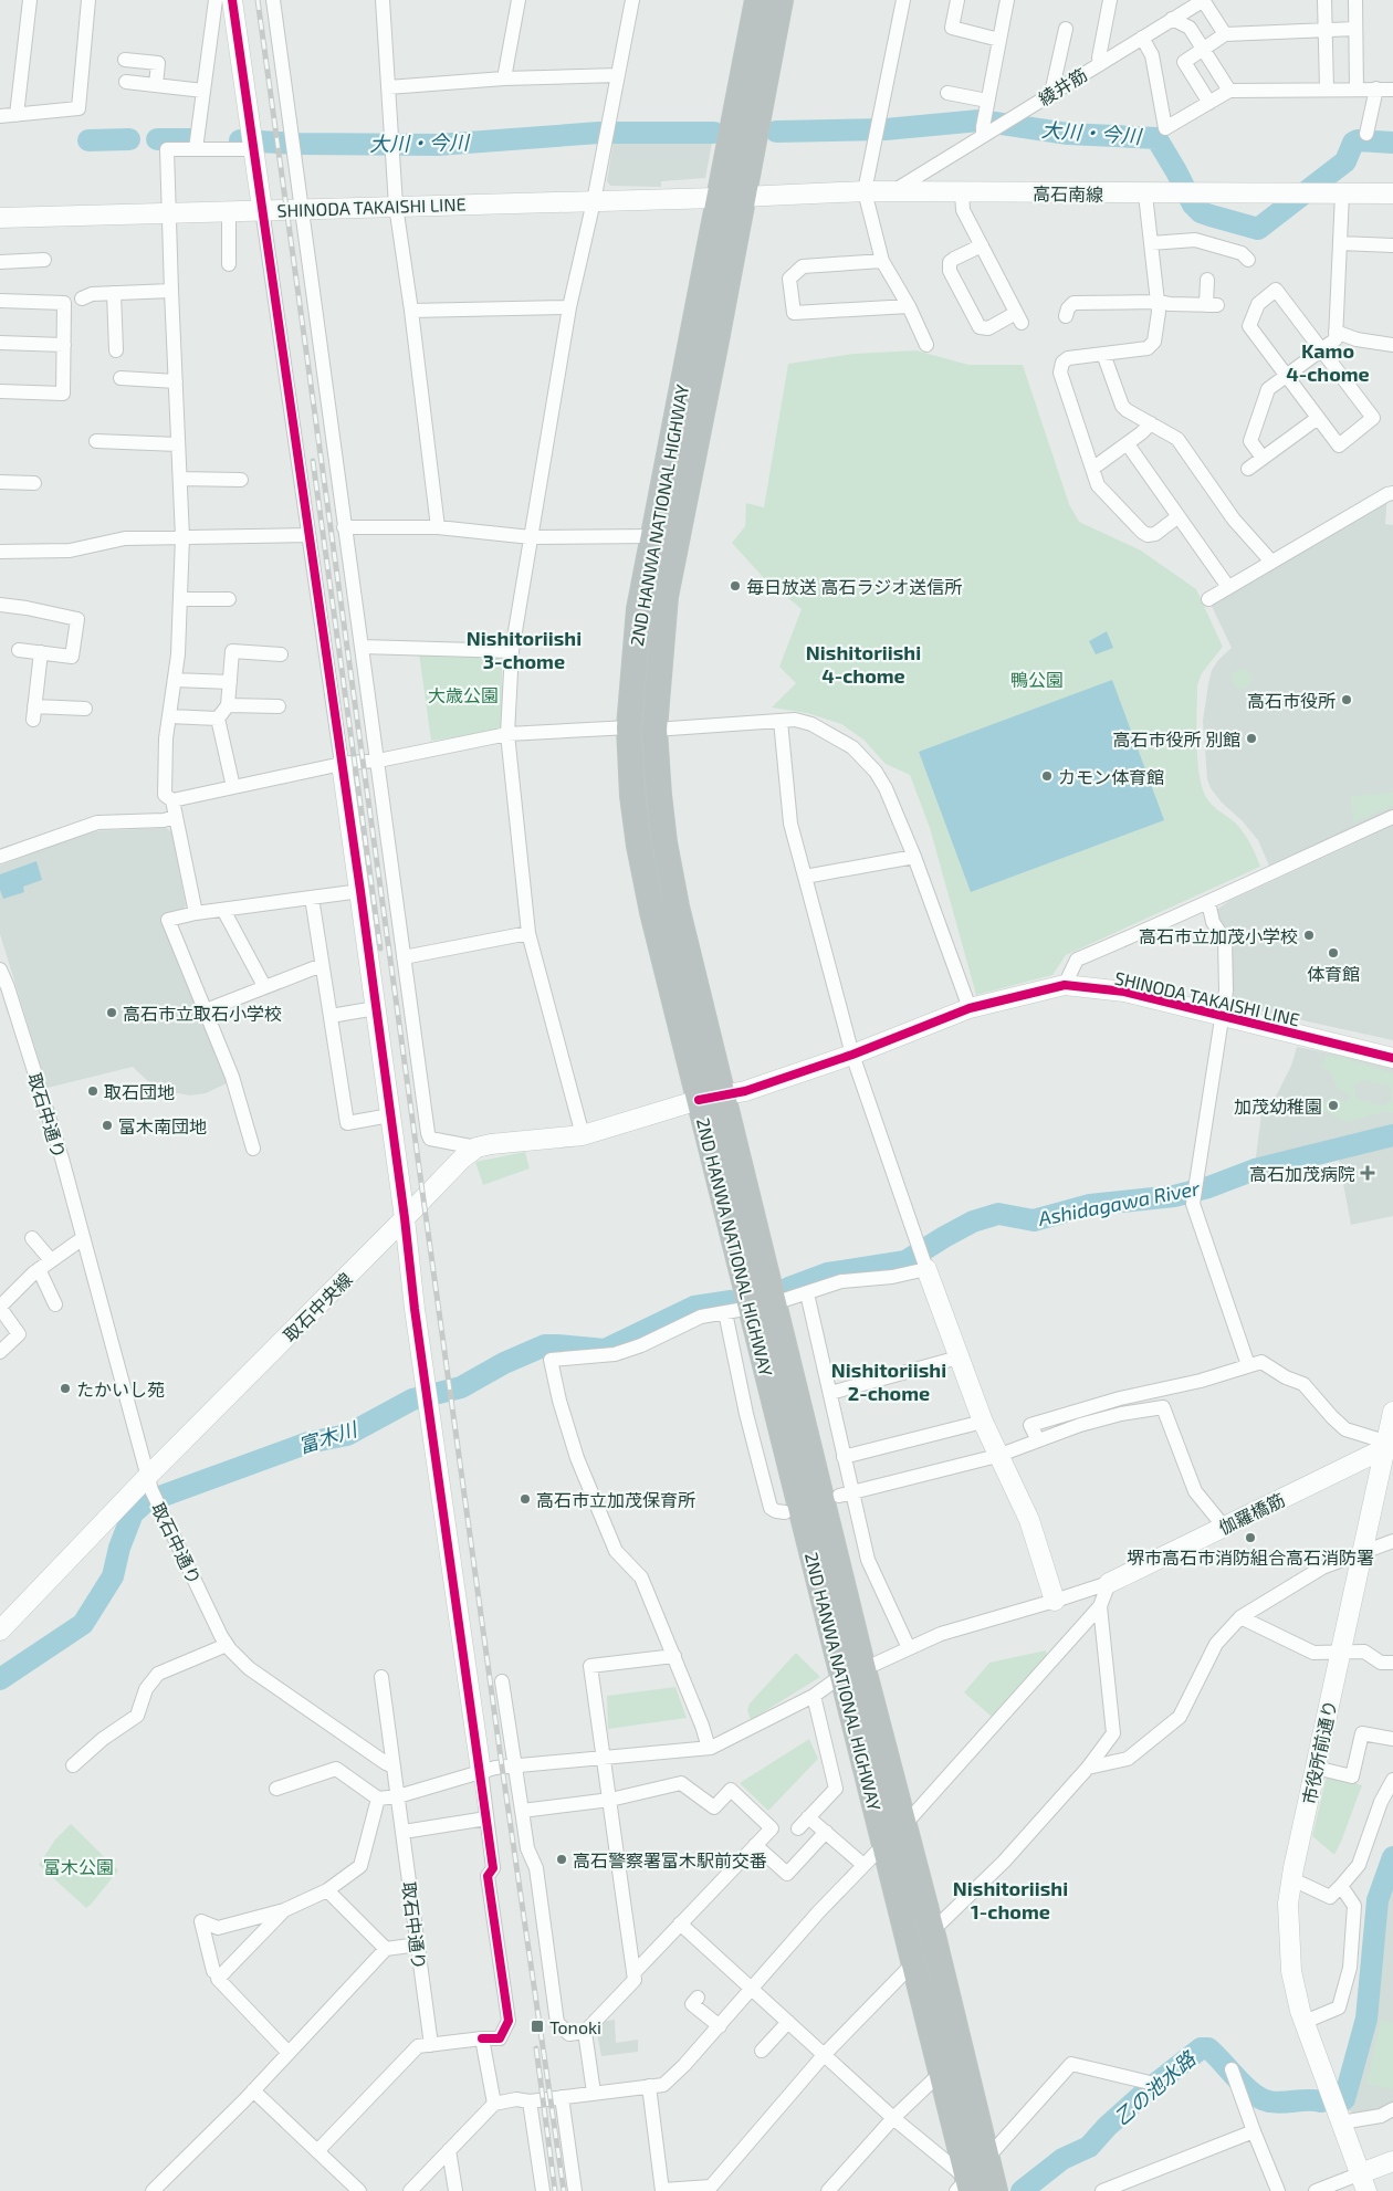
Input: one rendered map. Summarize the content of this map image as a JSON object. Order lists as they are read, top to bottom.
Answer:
{
  "streets": {
    "highway": ["2ND HANWA NATIONAL HIGHWAY"],
    "street": [
      "綾井筋",
      "高石南線",
      "SHINODA TAKAISHI LINE",
      "取石中通り",
      "取石中央線",
      "伽羅橋筋",
      "市役所前通り"
    ]
  },
  "crossings": [
    ["綾井筋", "高石南線"],
    ["高石南線", "SHINODA TAKAISHI LINE"],
    ["高石南線", "2ND HANWA NATIONAL HIGHWAY"],
    ["SHINODA TAKAISHI LINE", "2ND HANWA NATIONAL HIGHWAY"],
    ["SHINODA TAKAISHI LINE", "取石中央線"],
    ["2ND HANWA NATIONAL HIGHWAY", "取石中央線"],
    ["取石中通り", "取石中央線"],
    ["伽羅橋筋", "市役所前通り"]
  ],
  "districts": [
    "Kamo 4-chome",
    "Nishitoriishi 3-chome",
    "Nishitoriishi 4-chome",
    "Nishitoriishi 2-chome",
    "Nishitoriishi 1-chome"
  ],
  "water": [
    "大川・今川",
    "Ashidagawa River",
    "富木川",
    "乙の池水路"
  ],
  "parks": ["鴨公園", "大歳公園", "富木公園"],
  "places": {
    "other": [
      "毎日放送 高石ラジオ送信所",
      "高石市役所",
      "高石市役所 別館",
      "カモン体育館",
      "高石市立加茂小学校",
      "体育館",
      "高石市立取石小学校",
      "取石団地",
      "加茂幼稚園",
      "富木南団地",
      "たかいし苑",
      "高石市立加茂保育所",
      "堺市高石市消防組合高石消防署",
      "高石警察署富木駅前交番"
    ],
    "health": ["高石加茂病院"],
    "transit": ["Tonoki"]
  }
}
